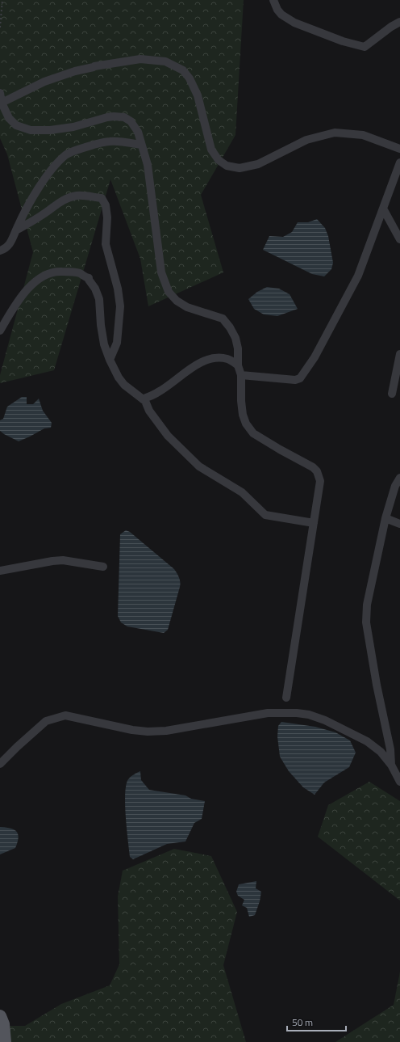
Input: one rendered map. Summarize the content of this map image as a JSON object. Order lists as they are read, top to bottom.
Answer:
{
  "scale_bar": "50 m"
}
